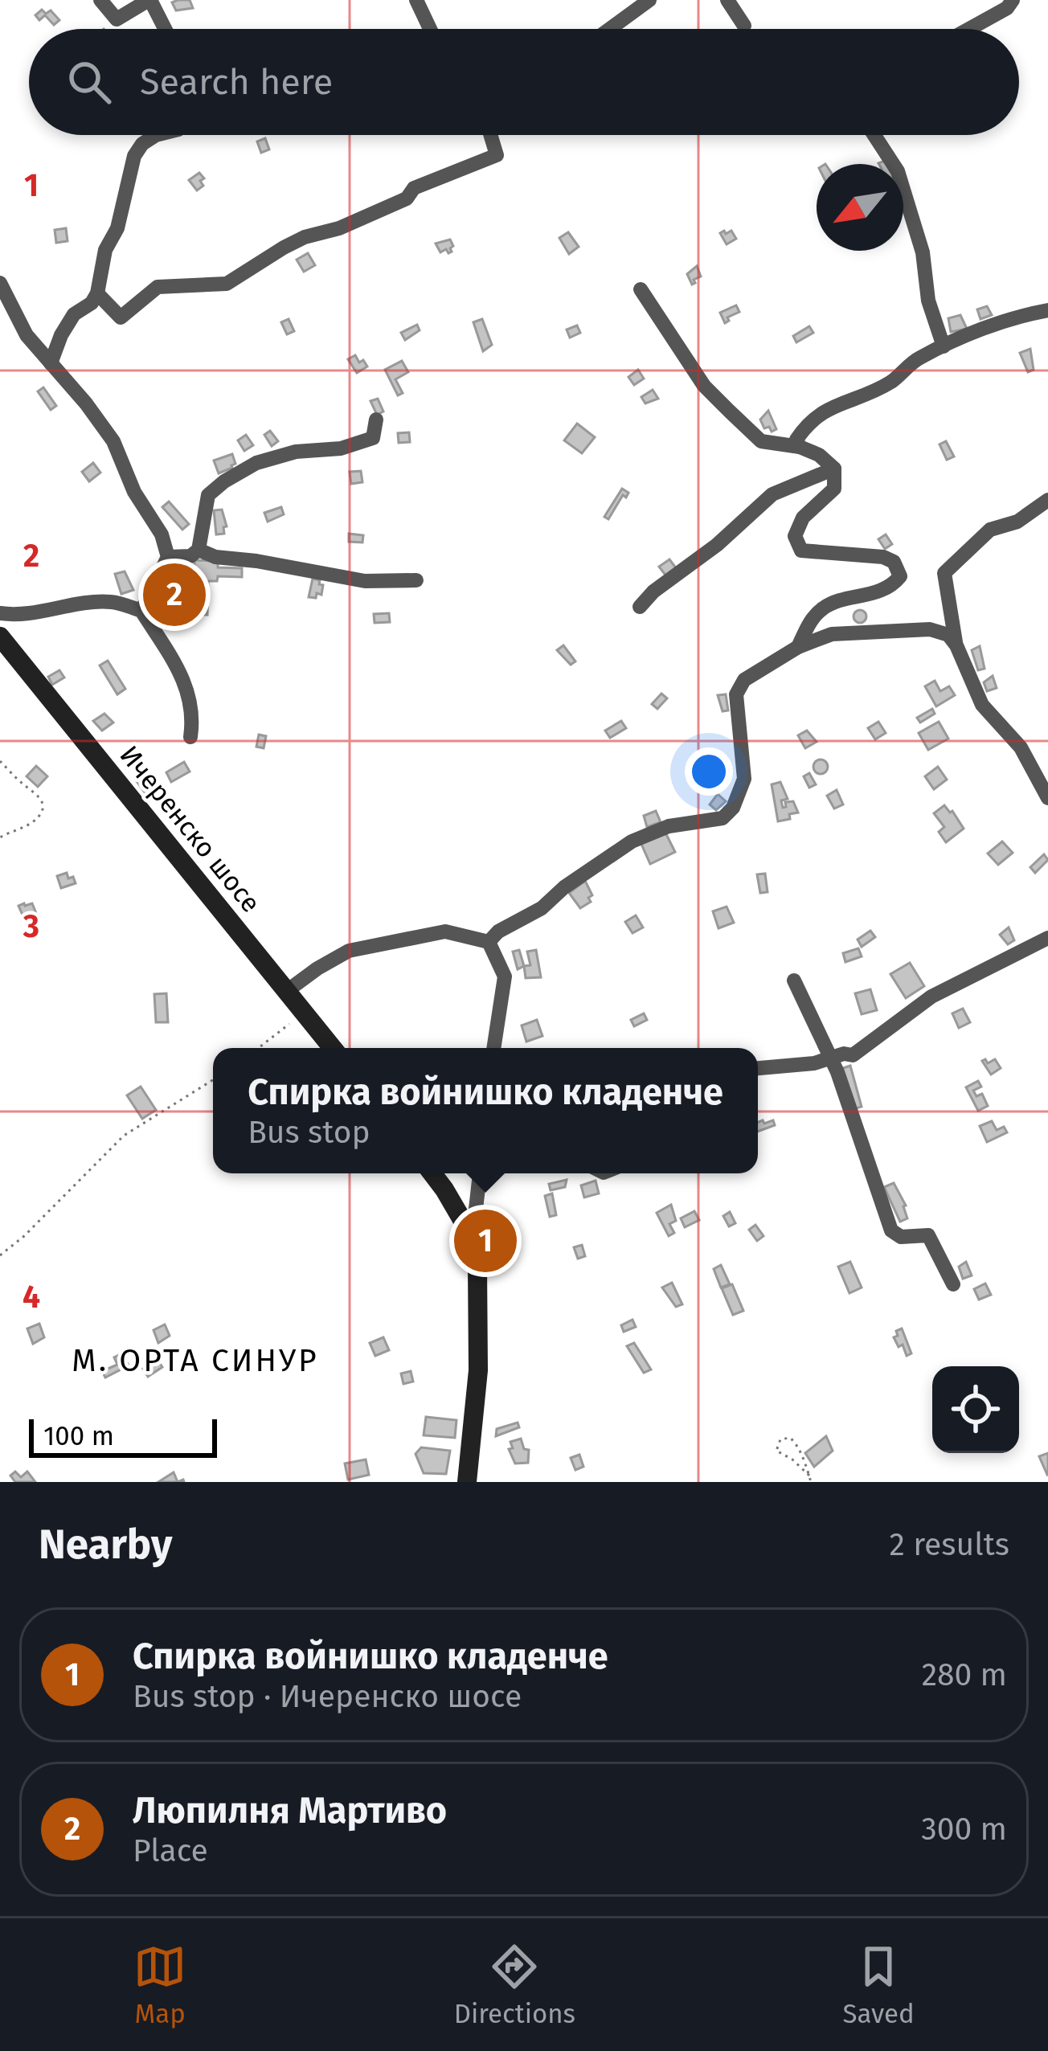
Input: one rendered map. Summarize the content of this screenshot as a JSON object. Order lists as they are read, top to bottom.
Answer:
{
  "streets": {
    "street": ["Ичеренско шосе"]
  },
  "districts": ["М. ОРТА СИНУР"],
  "scale_bar": "100 m",
  "north": "bottom left",
  "page": {
    "search": "Search here",
    "pins": ["2", "1"],
    "popup": ["Спирка войнишко кладенче", "Bus stop"],
    "scale": "100 m",
    "heading": ["Nearby", "2 results"],
    "list": [
      {
        "mark": "1",
        "name": "Спирка войнишко кладенче",
        "note": "Bus stop · Ичеренско шосе",
        "value": "280 m"
      },
      {
        "mark": "2",
        "name": "Люпилня Мартиво",
        "note": "Place",
        "value": "300 m"
      }
    ],
    "nav": ["Map", "Directions", "Saved"]
  },
  "grid": {
    "rows": [
      "1",
      "2",
      "3",
      "4"
    ]
  }
}
